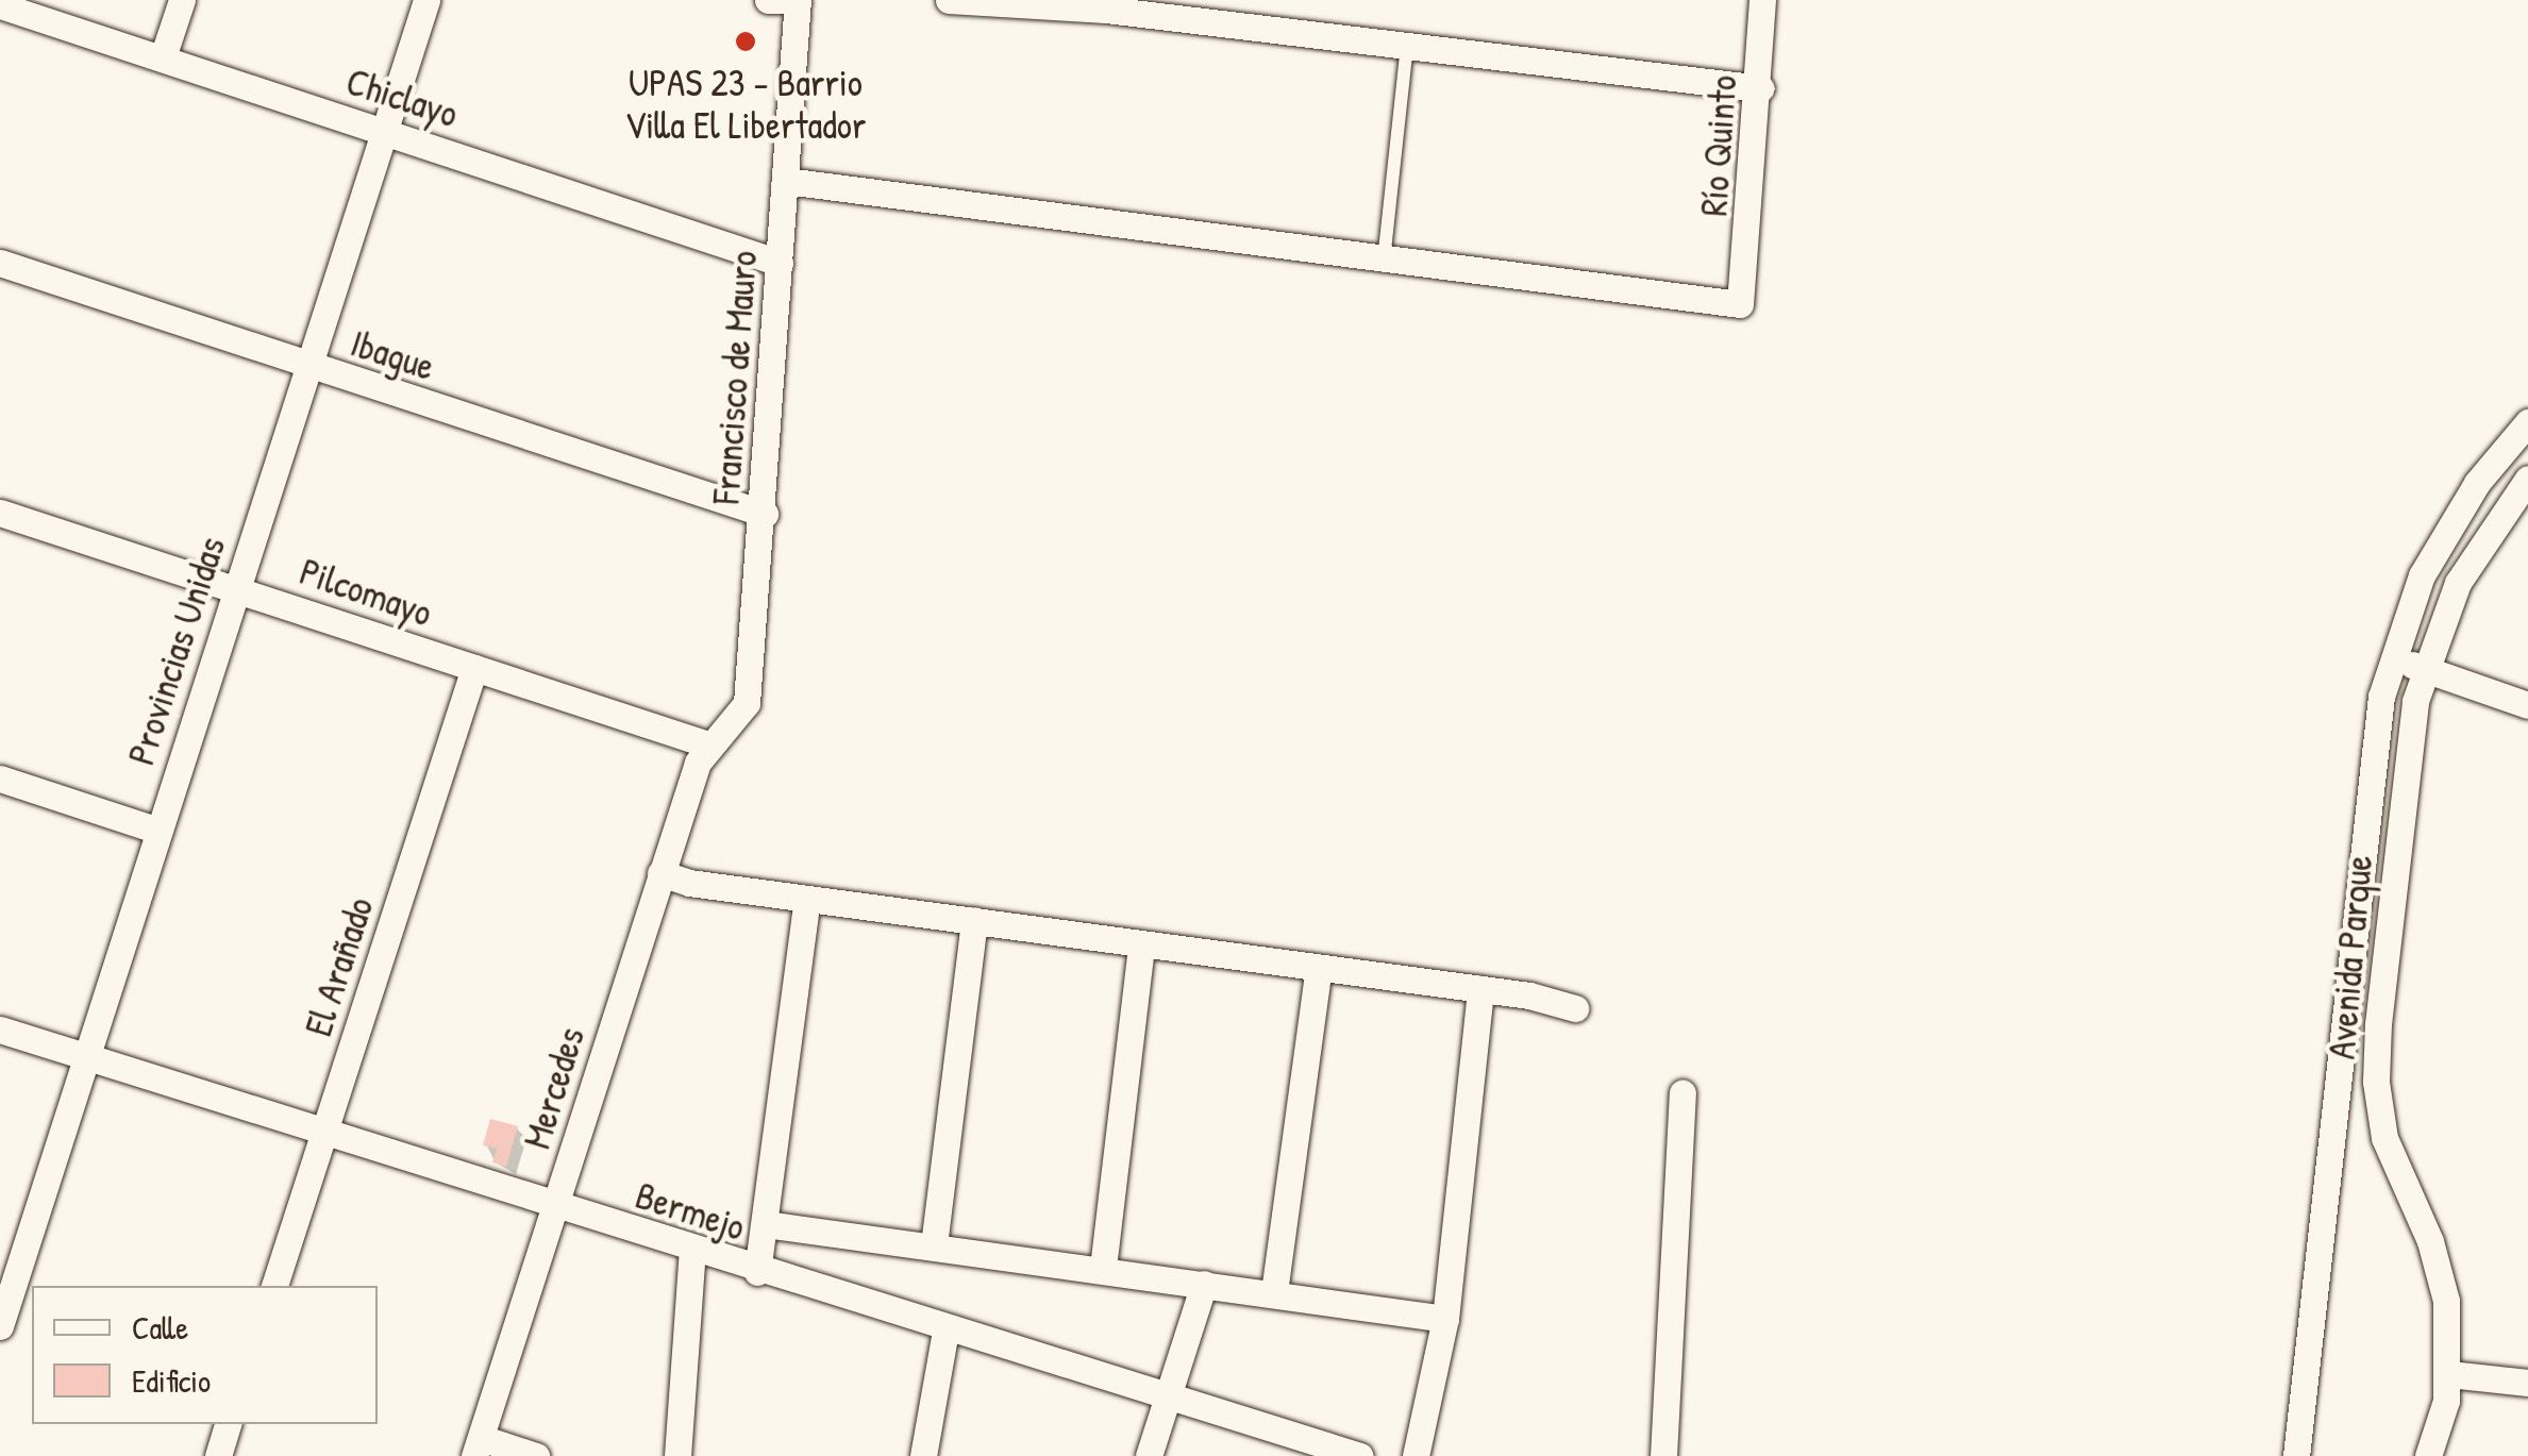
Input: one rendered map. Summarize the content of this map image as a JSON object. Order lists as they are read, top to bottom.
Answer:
{
  "streets": {
    "street": [
      "Chiclayo",
      "Río Quinto",
      "Ibague",
      "Francisco de Mauro",
      "Pilcomayo",
      "Provincias Unidas",
      "Avenida Parque",
      "El Arañado",
      "Mercedes",
      "Bermejo"
    ]
  },
  "crossings": [
    ["Chiclayo", "Francisco de Mauro"],
    ["Chiclayo", "Provincias Unidas"],
    ["Ibague", "Francisco de Mauro"],
    ["Ibague", "Provincias Unidas"],
    ["Francisco de Mauro", "Pilcomayo"],
    ["Francisco de Mauro", "Mercedes"],
    ["Pilcomayo", "Provincias Unidas"],
    ["Pilcomayo", "El Arañado"],
    ["Pilcomayo", "Mercedes"],
    ["Provincias Unidas", "Bermejo"],
    ["El Arañado", "Bermejo"],
    ["Mercedes", "Bermejo"]
  ],
  "places": ["UPAS 23 - Barrio Villa El Libertador"],
  "legend": ["Calle", "Edificio"]
}
